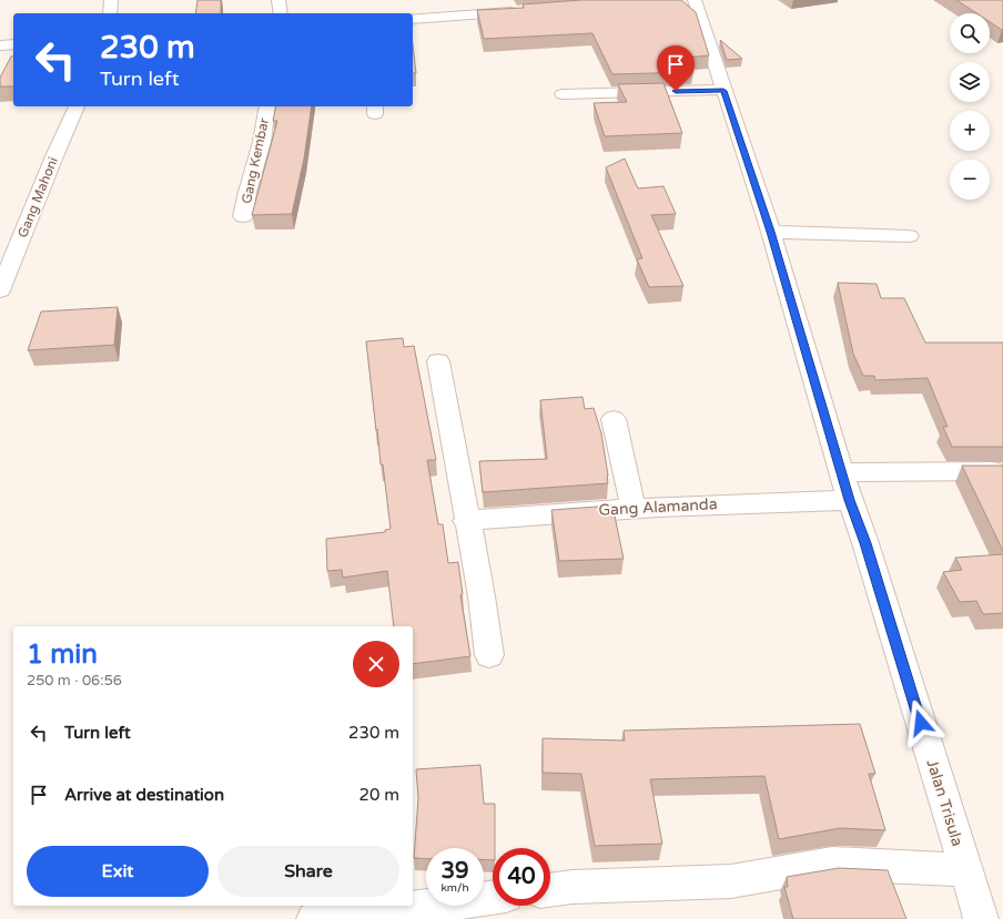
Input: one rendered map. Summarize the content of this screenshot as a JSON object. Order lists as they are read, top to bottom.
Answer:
{
  "streets": {
    "street": [
      "Gang Kembar",
      "Gang Mahoni",
      "Gang Alamanda",
      "Jalan Trisula"
    ]
  },
  "crossings": [
    ["Gang Alamanda", "Jalan Trisula"]
  ],
  "page": {
    "map_buttons": ["+", "−"],
    "turn": ["230 m", "Turn left"],
    "heading": ["1 min", "250 m · 06:56"],
    "list": [
      {
        "name": "Turn left",
        "value": "230 m"
      },
      {
        "name": "Arrive at destination",
        "value": "20 m"
      }
    ],
    "buttons": ["Exit", "Share"],
    "speed": "39 km/h",
    "limit": "40"
  }
}
